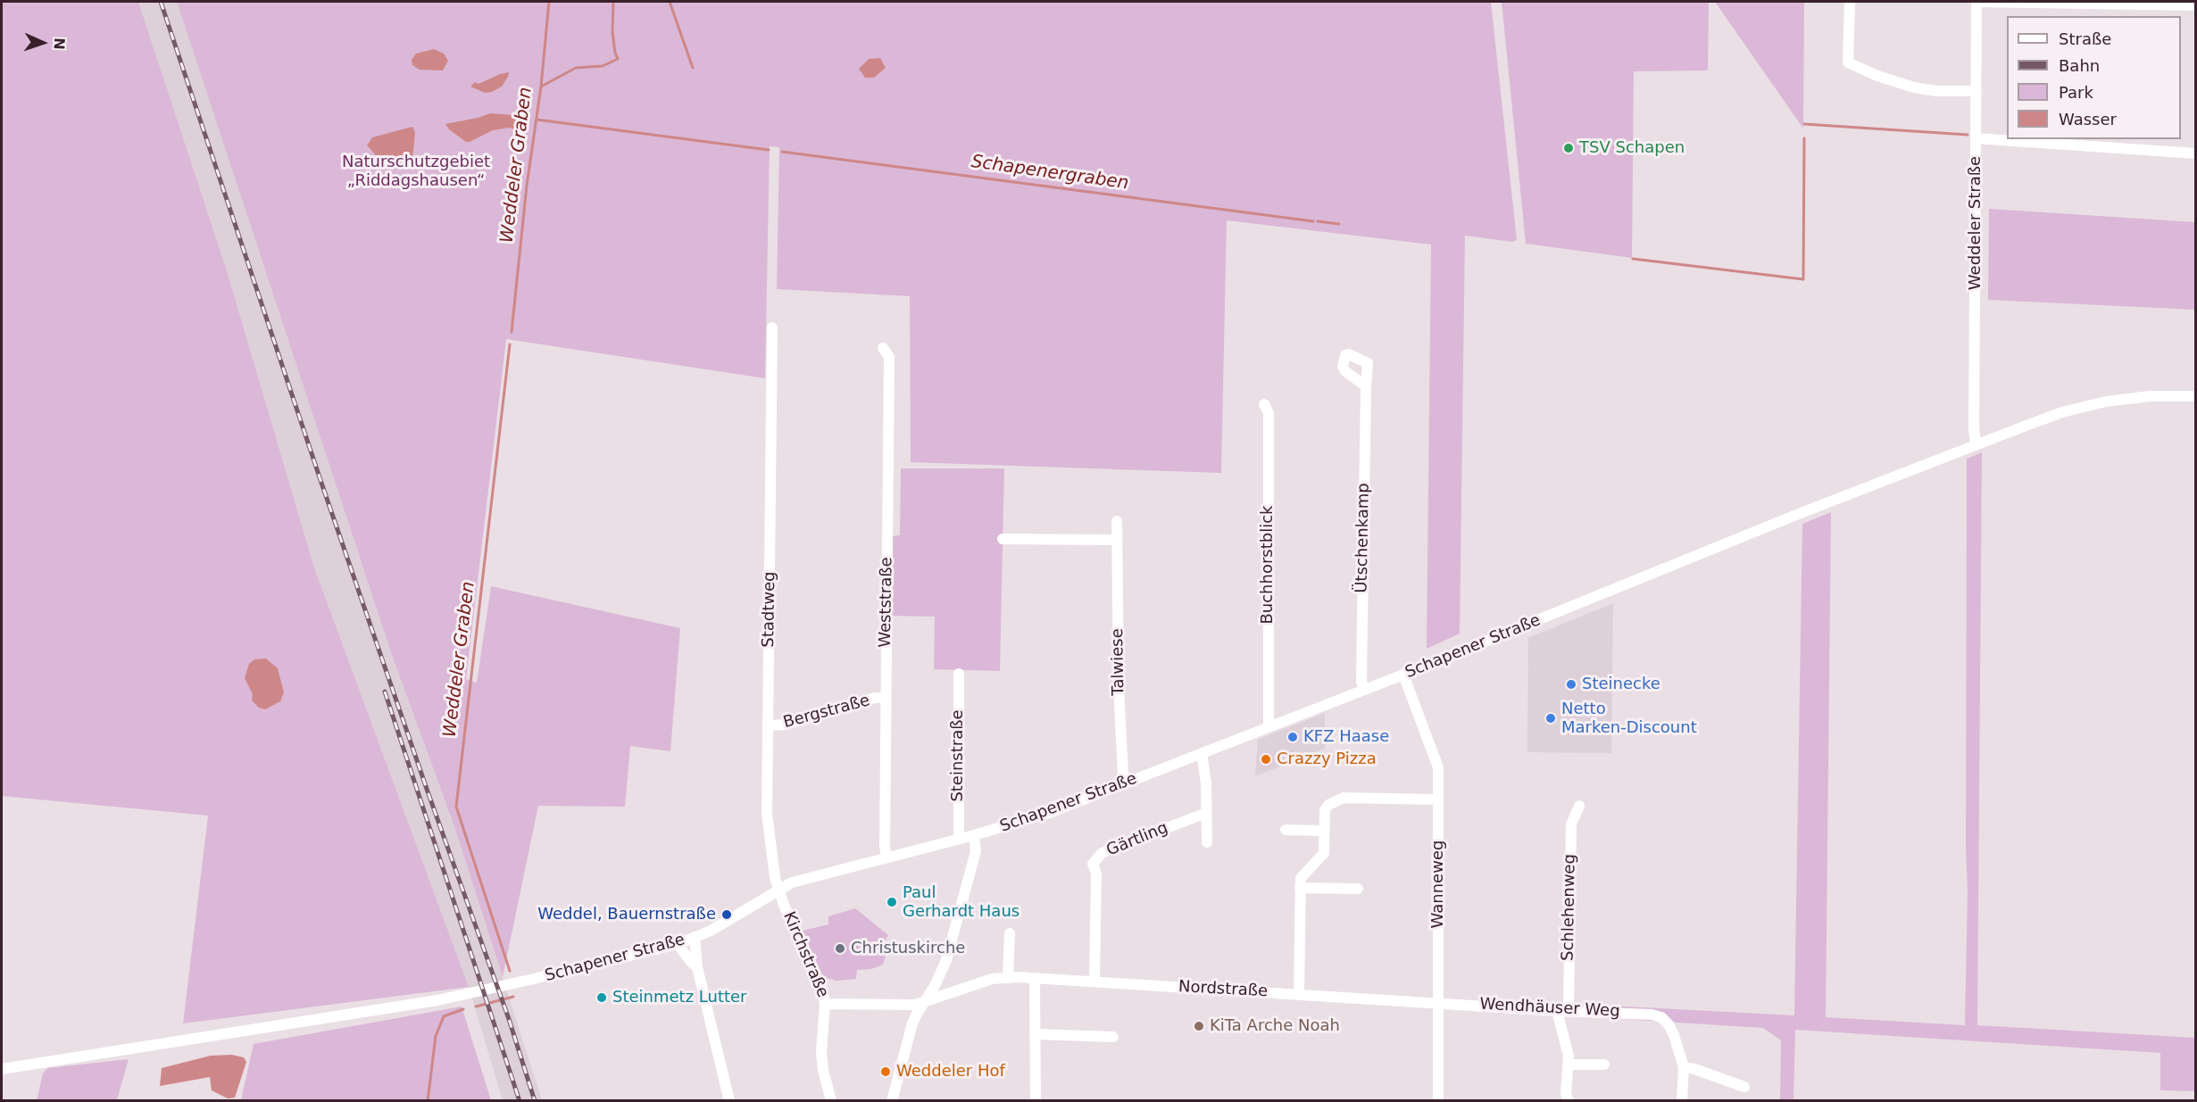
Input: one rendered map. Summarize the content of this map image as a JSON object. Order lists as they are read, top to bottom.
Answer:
{
  "streets": {
    "street": [
      "Weddeler Straße",
      "Ütschenkamp",
      "Buchhorstblick",
      "Weststraße",
      "Stadtweg",
      "Schapener Straße",
      "Talwiese",
      "Bergstraße",
      "Steinstraße",
      "Gärtling",
      "Wanneweg",
      "Schlehenweg",
      "Kirchstraße",
      "Nordstraße",
      "Wendhäuser Weg"
    ]
  },
  "crossings": [
    ["Weddeler Straße", "Schapener Straße"],
    ["Ütschenkamp", "Schapener Straße"],
    ["Buchhorstblick", "Schapener Straße"],
    ["Weststraße", "Schapener Straße"],
    ["Weststraße", "Bergstraße"],
    ["Stadtweg", "Schapener Straße"],
    ["Stadtweg", "Bergstraße"],
    ["Stadtweg", "Kirchstraße"],
    ["Schapener Straße", "Talwiese"],
    ["Schapener Straße", "Steinstraße"],
    ["Schapener Straße", "Wanneweg"],
    ["Schapener Straße", "Kirchstraße"],
    ["Gärtling", "Nordstraße"],
    ["Wanneweg", "Nordstraße"],
    ["Wanneweg", "Wendhäuser Weg"],
    ["Schlehenweg", "Wendhäuser Weg"],
    ["Kirchstraße", "Nordstraße"],
    ["Nordstraße", "Wendhäuser Weg"]
  ],
  "water": ["Weddeler Graben", "Schapenergraben"],
  "parks": ["Naturschutzgebiet „Riddagshausen“"],
  "places": [
    "TSV Schapen",
    "Steinecke",
    "Netto Marken-Discount",
    "KFZ Haase",
    "Crazzy Pizza",
    "Paul Gerhardt Haus",
    "Weddel, Bauernstraße",
    "Christuskirche",
    "Steinmetz Lutter",
    "KiTa Arche Noah",
    "Weddeler Hof"
  ],
  "legend": [
    "Straße",
    "Bahn",
    "Park",
    "Wasser"
  ],
  "north": "right"
}
